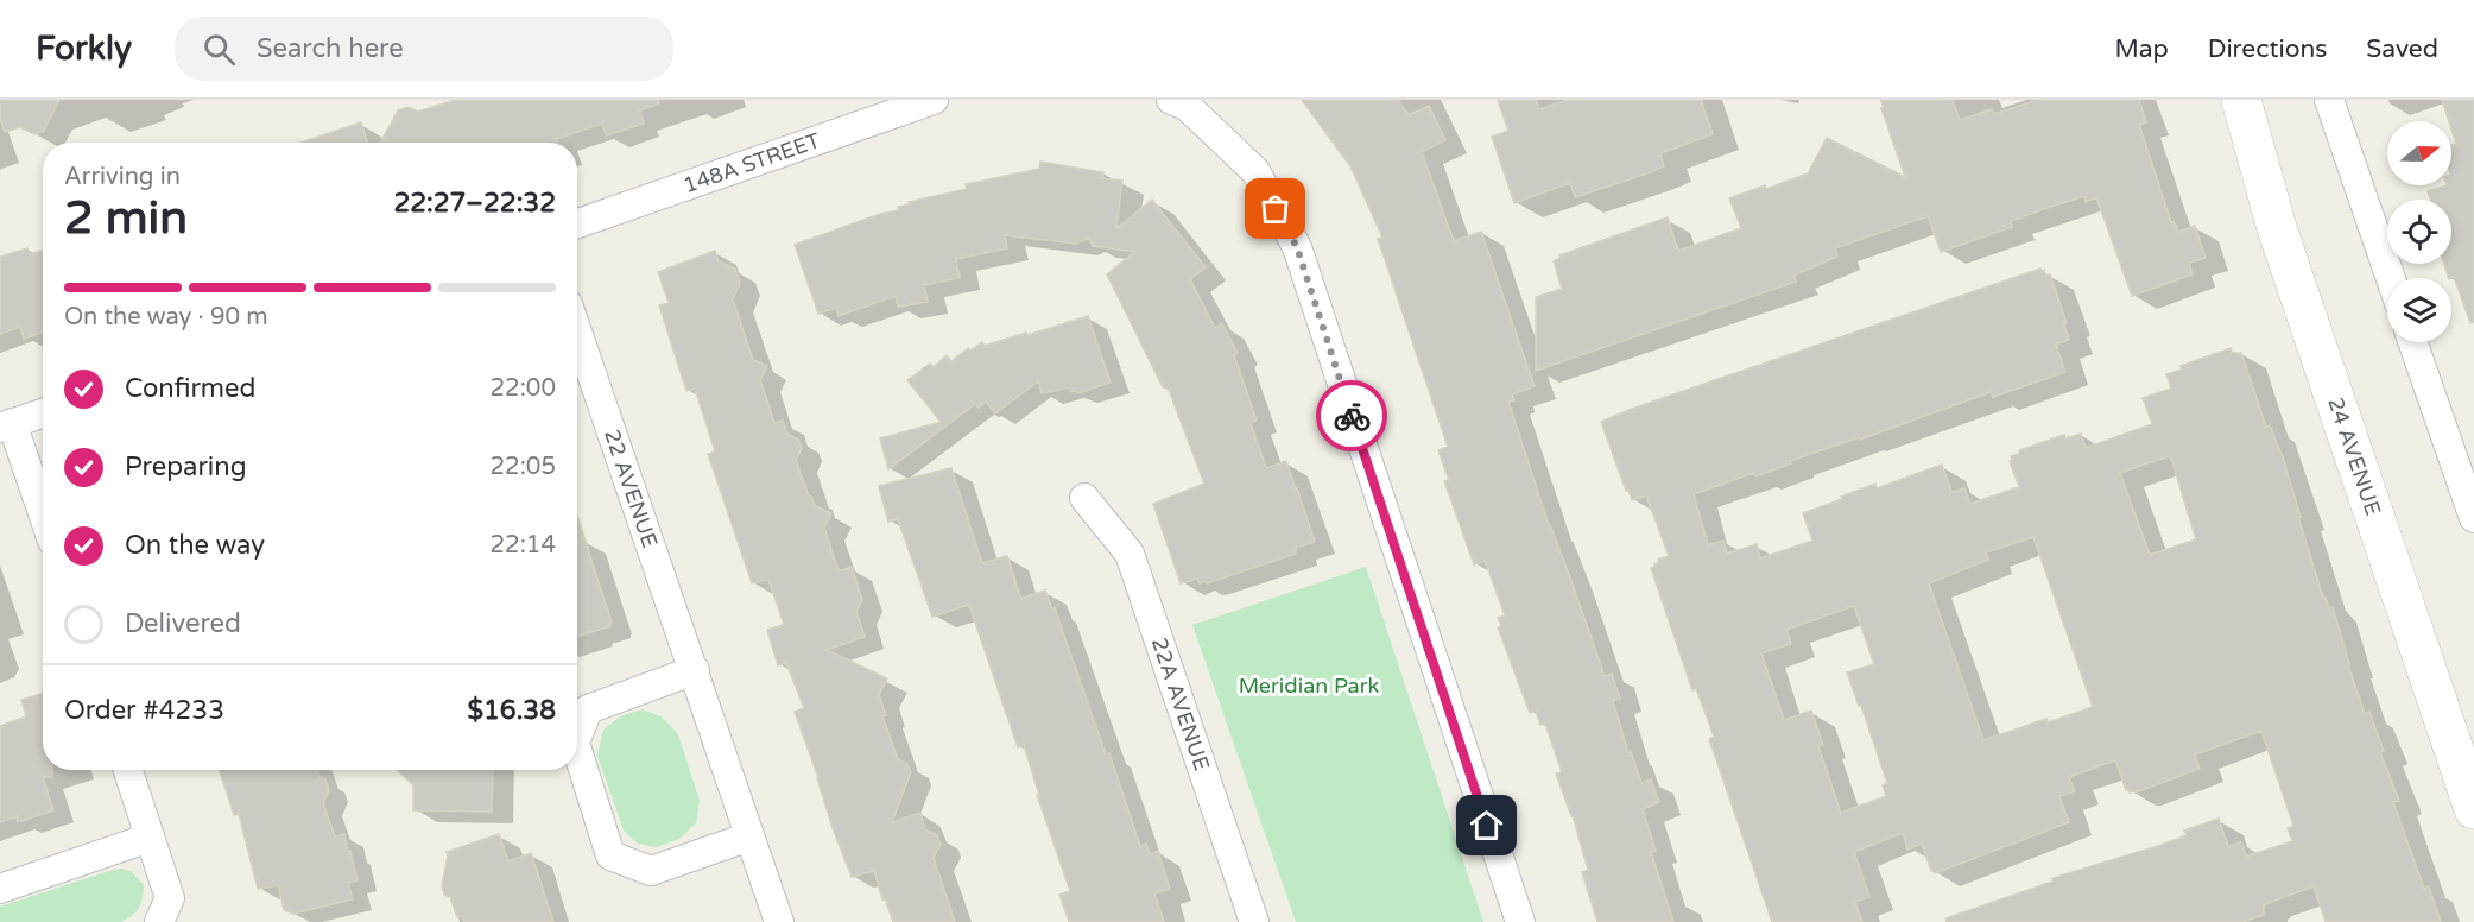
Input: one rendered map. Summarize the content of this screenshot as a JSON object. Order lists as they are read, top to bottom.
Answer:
{
  "streets": {
    "main road": ["24 AVENUE"],
    "street": ["148A STREET", "22 AVENUE", "22A AVENUE"]
  },
  "parks": ["Meridian Park"],
  "north": "right",
  "page": {
    "header": "Forkly",
    "search": "Search here",
    "nav": ["Map", "Directions", "Saved"],
    "heading": ["2 min", "Arriving in", "22:27–22:32"],
    "panel": ["Order #4233", "$16.38"],
    "bar": "On the way · 90 m",
    "list": [
      ["Confirmed", "22:00"],
      ["Preparing", "22:05"],
      ["On the way", "22:14"],
      "Delivered"
    ]
  }
}
